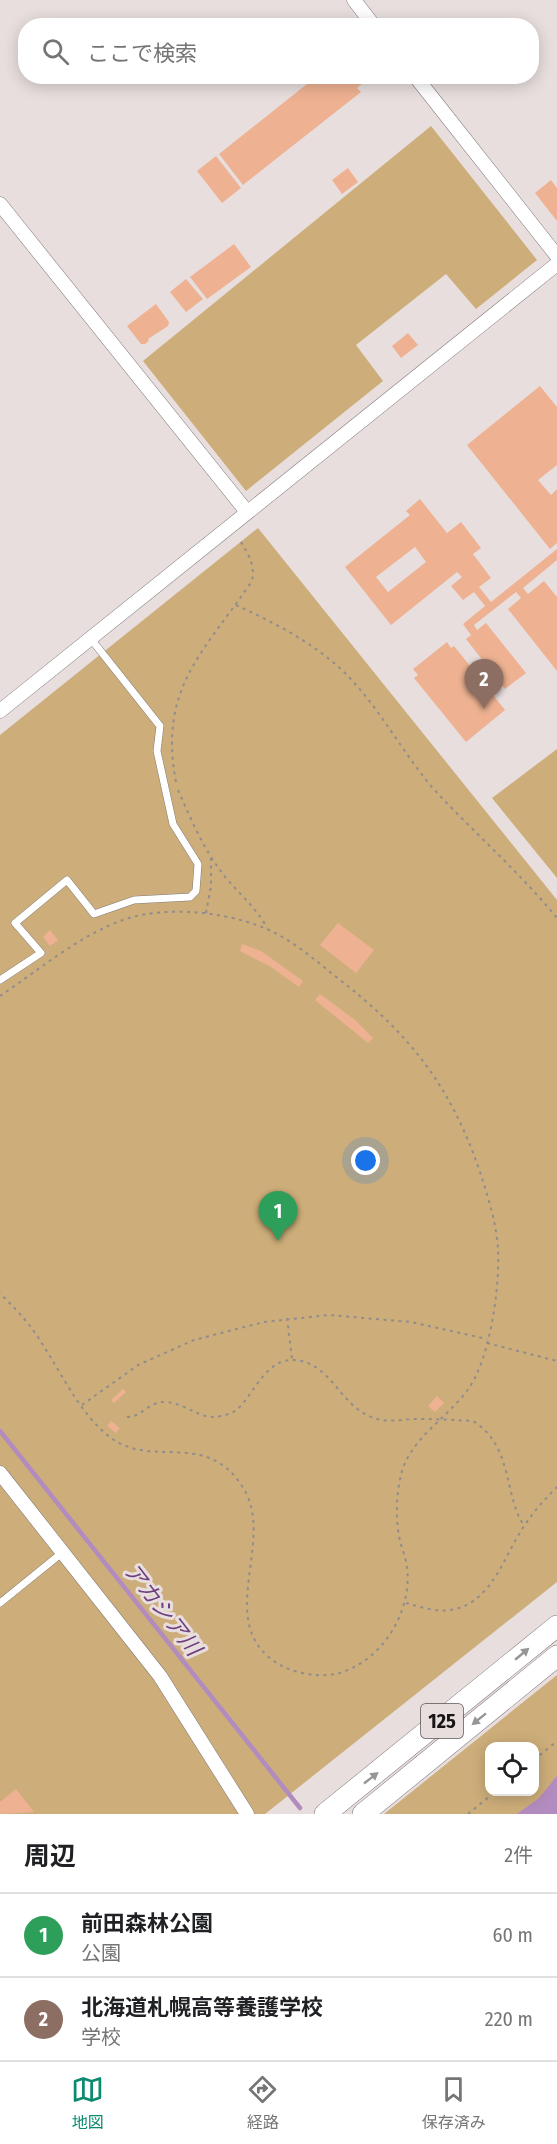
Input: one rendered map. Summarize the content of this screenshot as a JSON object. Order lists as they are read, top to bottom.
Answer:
{
  "streets": {
    "main road": ["125"]
  },
  "water": ["アカシア川"],
  "page": {
    "search": "ここで検索",
    "pins": ["2", "1"],
    "heading": ["周辺", "2件"],
    "list": [
      {
        "mark": "1",
        "name": "前田森林公園",
        "note": "公園",
        "value": "60 m"
      },
      {
        "mark": "2",
        "name": "北海道札幌高等養護学校",
        "note": "学校",
        "value": "220 m"
      }
    ],
    "nav": ["地図", "経路", "保存済み"]
  }
}
